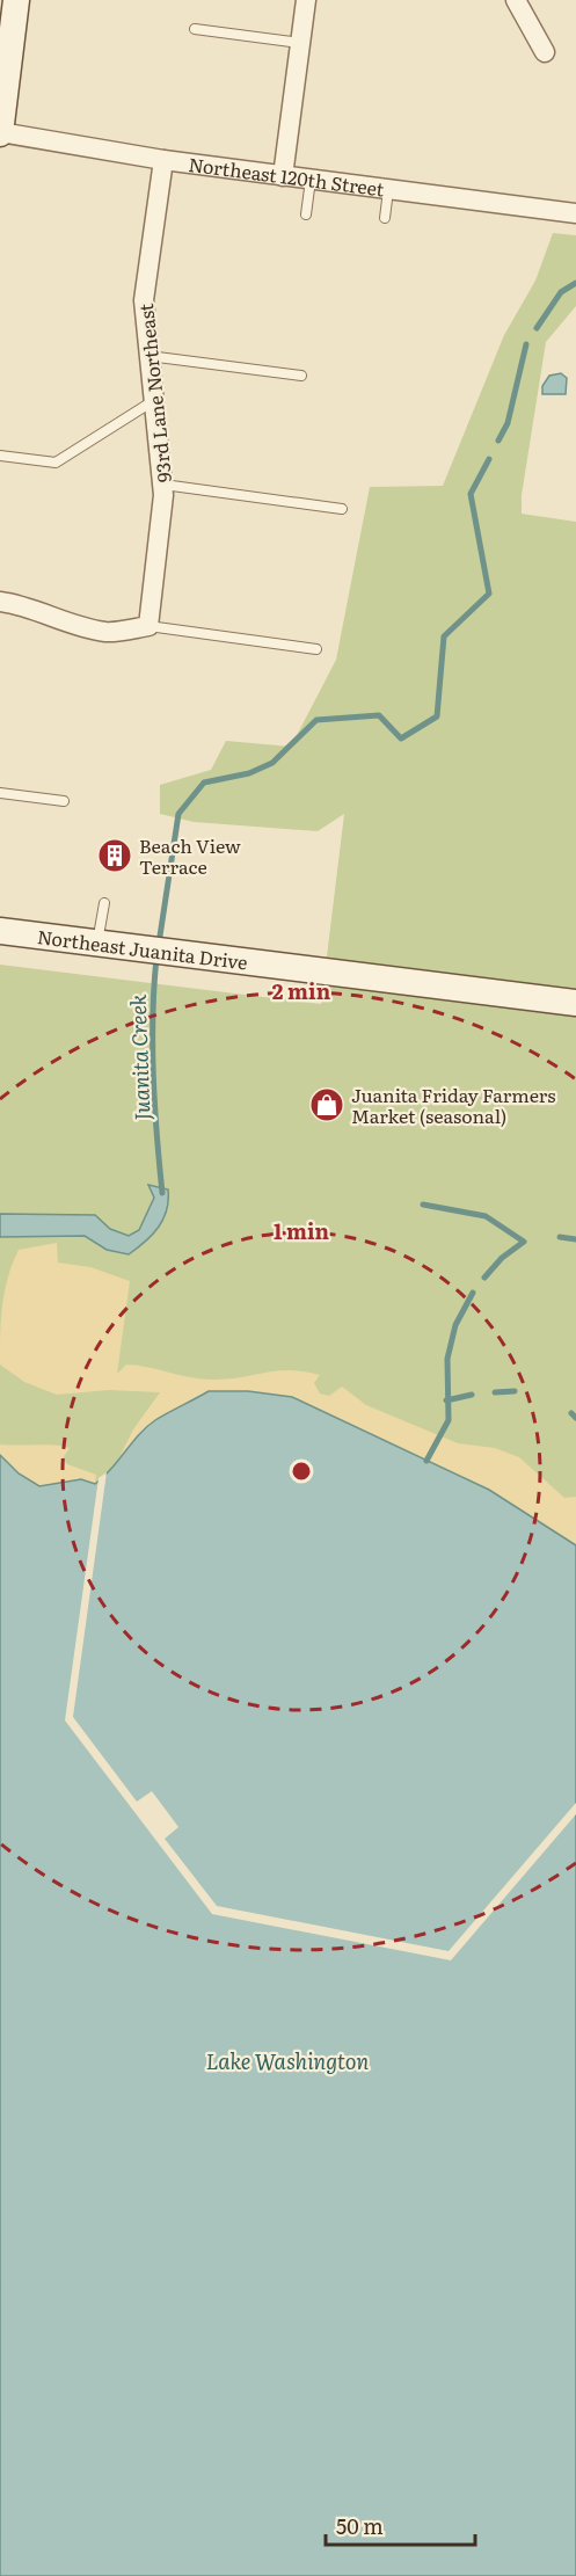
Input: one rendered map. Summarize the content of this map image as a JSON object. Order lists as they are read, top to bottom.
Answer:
{
  "streets": {
    "main road": ["Northeast Juanita Drive"],
    "street": ["Northeast 120th Street", "93rd Lane Northeast"]
  },
  "crossings": [
    ["Northeast 120th Street", "93rd Lane Northeast"]
  ],
  "water": ["Juanita Creek", "Lake Washington"],
  "places": {
    "building": ["Beach View Terrace"],
    "shop": ["Juanita Friday Farmers Market (seasonal)"]
  },
  "scale_bar": "50 m",
  "rings": ["2 min", "1 min"]
}
